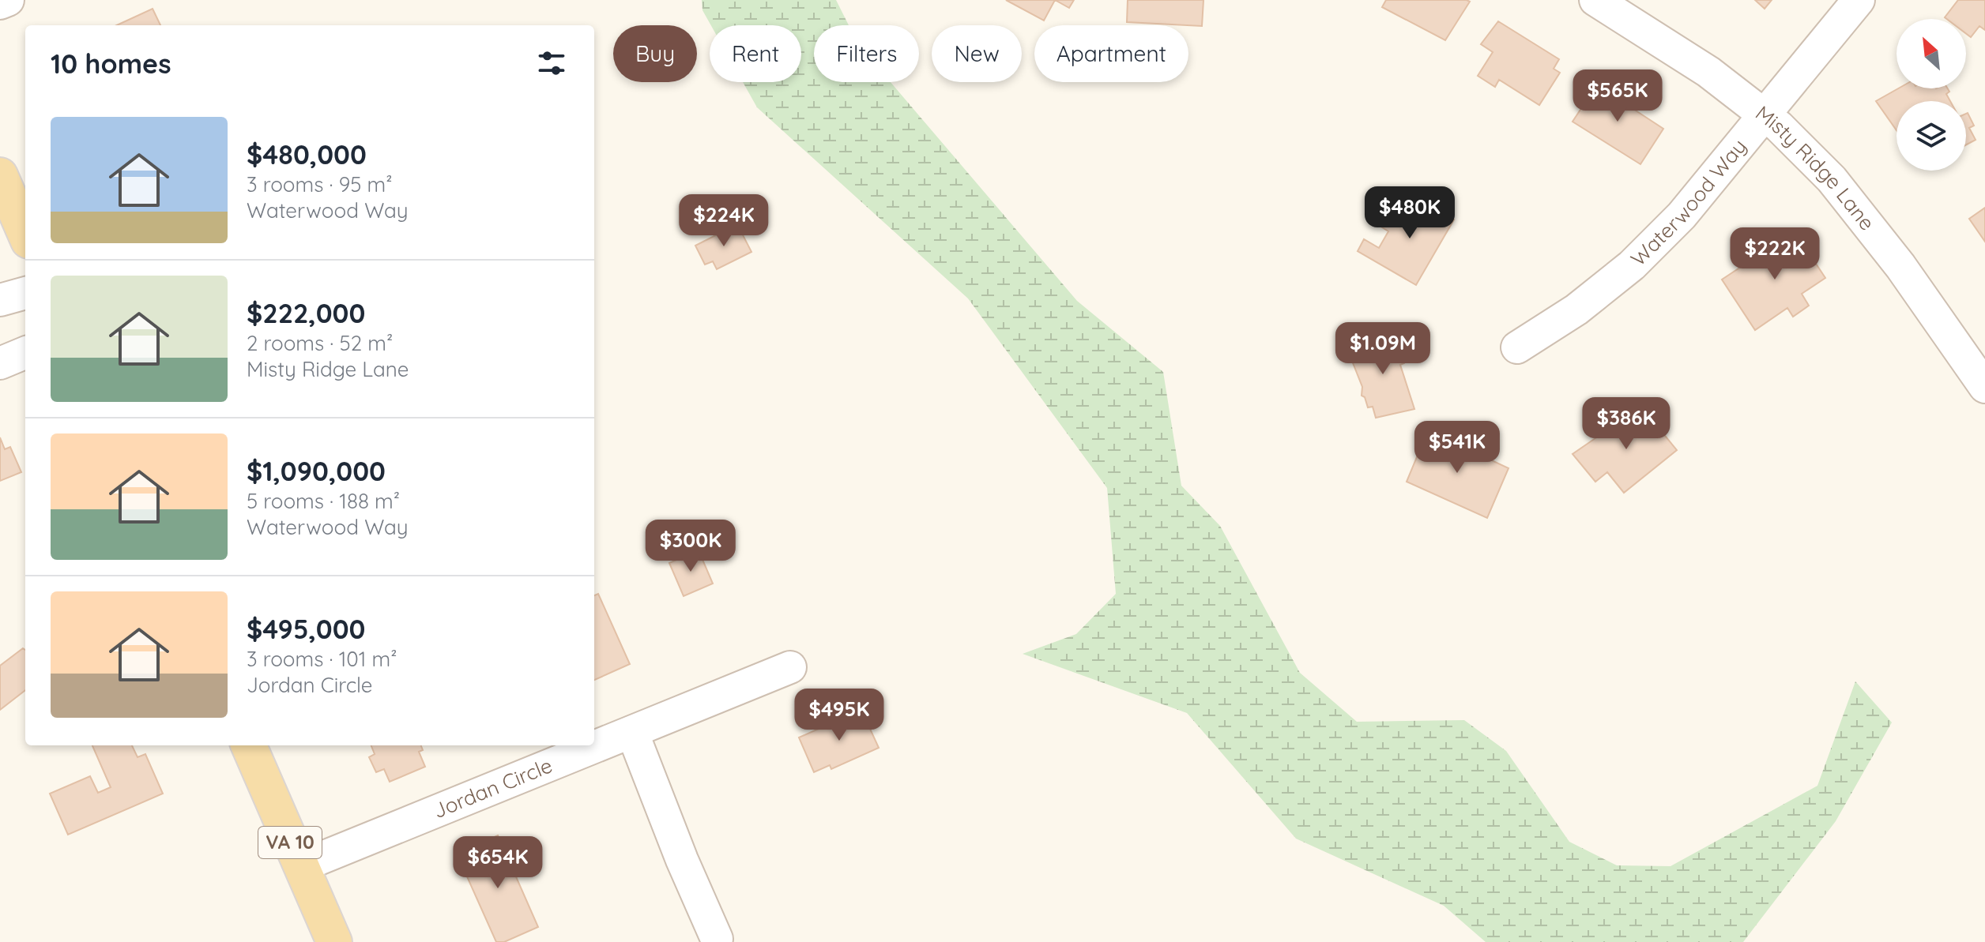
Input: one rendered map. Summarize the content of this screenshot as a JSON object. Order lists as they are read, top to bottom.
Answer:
{
  "streets": {
    "main road": ["VA 10"],
    "street": ["Misty Ridge Lane", "Waterwood Way", "Jordan Circle"]
  },
  "crossings": [
    ["Misty Ridge Lane", "Waterwood Way"],
    ["Jordan Circle", "VA 10"]
  ],
  "north": "top left",
  "page": {
    "chip": [
      "Buy",
      "Rent",
      "Filters",
      "New",
      "Apartment"
    ],
    "heading": "10 homes",
    "price": [
      "$565K",
      "$480K",
      "$224K",
      "$222K",
      "$1.09M",
      "$386K",
      "$541K",
      "$300K",
      "$495K",
      "$654K"
    ],
    "list": [
      {
        "name": "$480,000",
        "note": "3 rooms · 95 m² · Waterwood Way"
      },
      {
        "name": "$222,000",
        "note": "2 rooms · 52 m² · Misty Ridge Lane"
      },
      {
        "name": "$1,090,000",
        "note": "5 rooms · 188 m² · Waterwood Way"
      },
      {
        "name": "$495,000",
        "note": "3 rooms · 101 m² · Jordan Circle"
      }
    ]
  }
}
